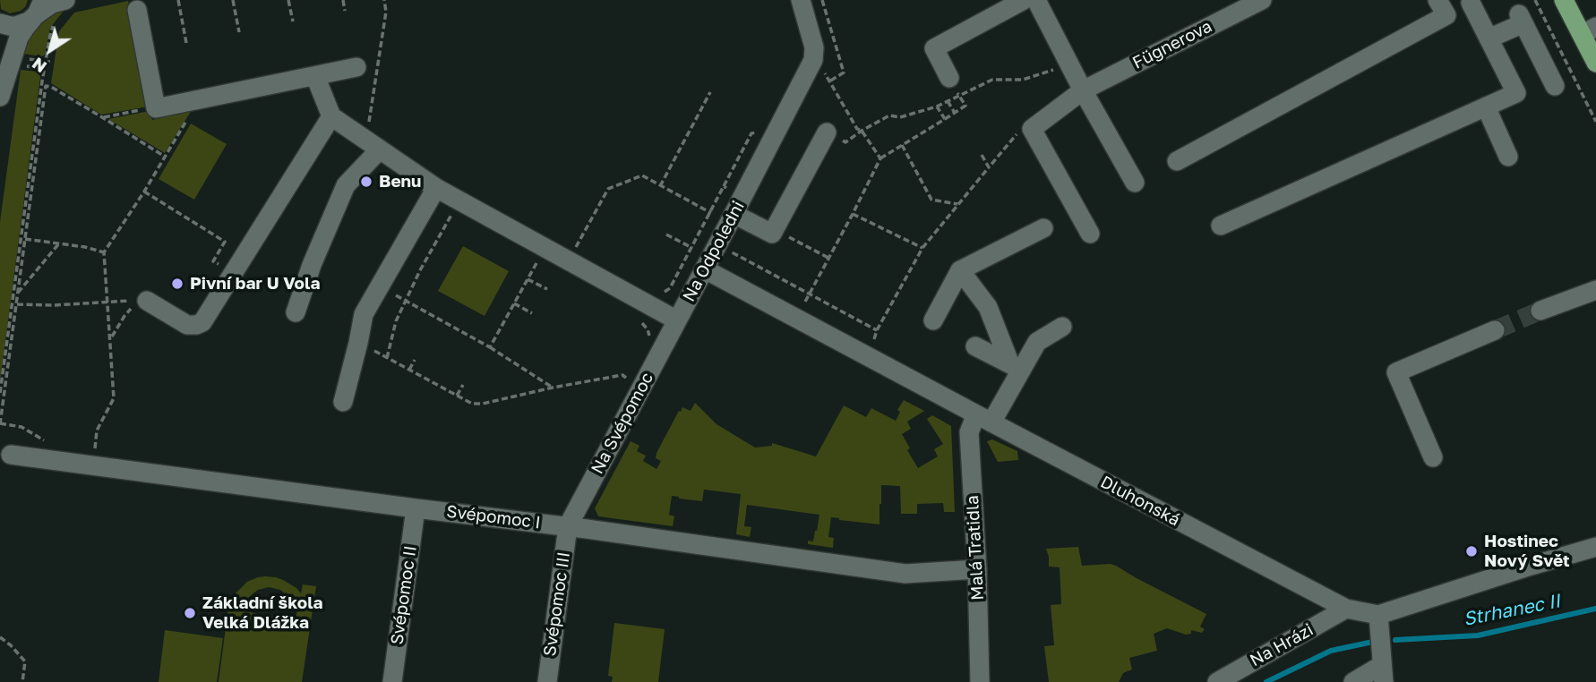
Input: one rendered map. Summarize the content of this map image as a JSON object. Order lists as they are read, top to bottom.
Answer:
{
  "streets": {
    "street": [
      "Fügnerova",
      "Na Odpoledni",
      "Na Svépomoc",
      "Dluhonská",
      "Svépomoc I",
      "Malá Tratidla",
      "Svépomoc II",
      "Svépomoc III",
      "Na Hrázi"
    ]
  },
  "crossings": [
    ["Na Odpoledni", "Na Svépomoc"],
    ["Na Odpoledni", "Dluhonská"],
    ["Na Svépomoc", "Svépomoc I"],
    ["Na Svépomoc", "Svépomoc III"],
    ["Dluhonská", "Malá Tratidla"],
    ["Dluhonská", "Na Hrázi"],
    ["Svépomoc I", "Malá Tratidla"],
    ["Svépomoc I", "Svépomoc II"],
    ["Svépomoc I", "Svépomoc III"]
  ],
  "water": ["Strhanec II"],
  "places": [
    "Benu",
    "Pivní bar U Vola",
    "Hostinec Nový Svět",
    "Základní škola Velká Dlážka"
  ],
  "north": "bottom left"
}
